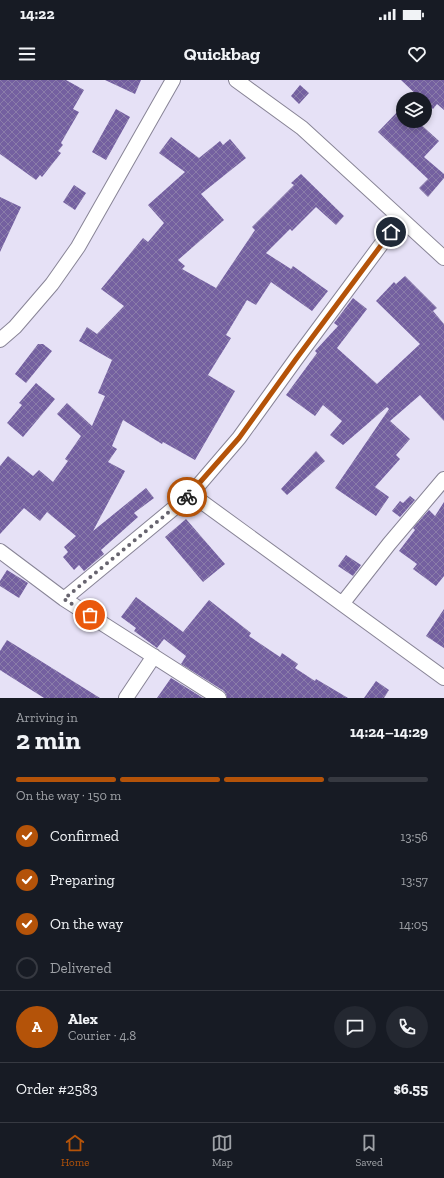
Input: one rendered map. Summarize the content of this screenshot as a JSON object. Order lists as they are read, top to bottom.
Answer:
{
  "page": {
    "status": "14:22",
    "header": "Quickbag",
    "heading": ["2 min", "Arriving in", "14:24–14:29"],
    "panel": [
      "Alex",
      "Courier · 4.8",
      "Order #2583",
      "$6.55"
    ],
    "bar": "On the way · 150 m",
    "list": [
      ["Confirmed", "13:56"],
      ["Preparing", "13:57"],
      ["On the way", "14:05"],
      "Delivered"
    ],
    "round": "A",
    "tabs": ["Home", "Map", "Saved"]
  }
}
